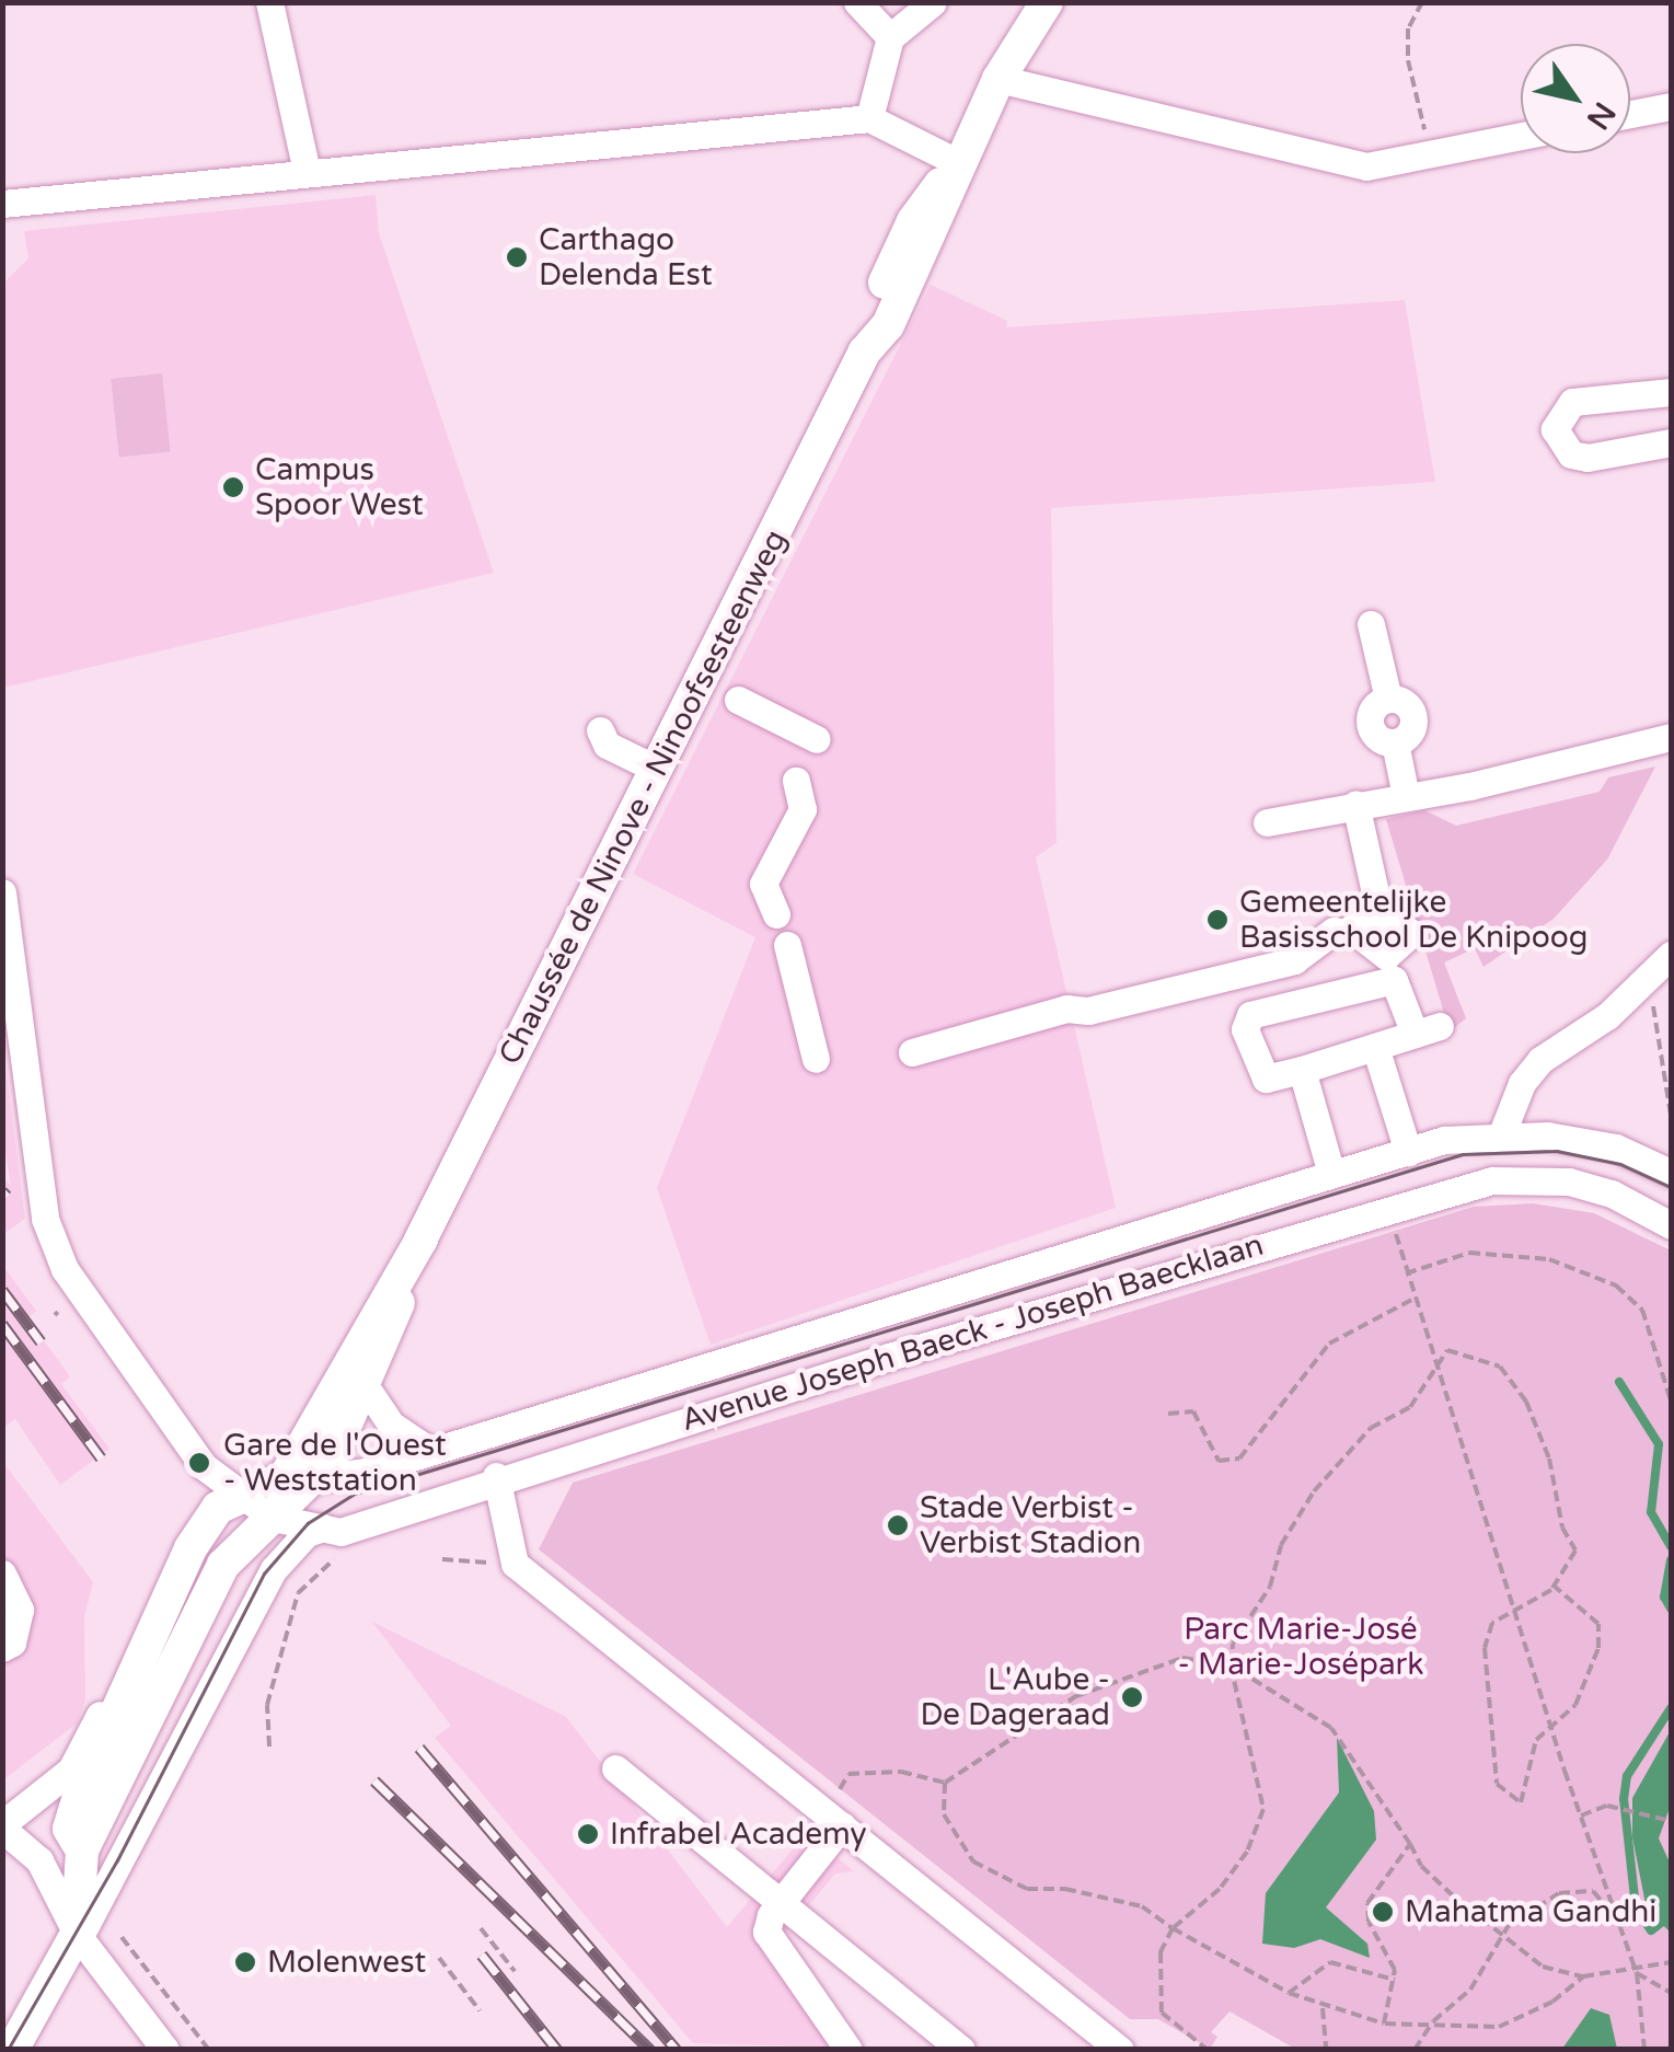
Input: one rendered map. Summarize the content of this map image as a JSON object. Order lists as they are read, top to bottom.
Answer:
{
  "streets": {
    "main road": ["Chaussée de Ninove - Ninoofsesteenweg"],
    "street": ["Avenue Joseph Baeck - Joseph Baecklaan"]
  },
  "crossings": [
    ["Chaussée de Ninove - Ninoofsesteenweg", "Avenue Joseph Baeck - Joseph Baecklaan"]
  ],
  "parks": ["Parc Marie-José - Marie-Josépark"],
  "places": [
    "Carthago Delenda Est",
    "Campus Spoor West",
    "Gemeentelijke Basisschool De Knipoog",
    "Gare de l'Ouest - Weststation",
    "Stade Verbist - Verbist Stadion",
    "L'Aube - De Dageraad",
    "Infrabel Academy",
    "Mahatma Gandhi",
    "Molenwest"
  ],
  "north": "bottom right"
}
